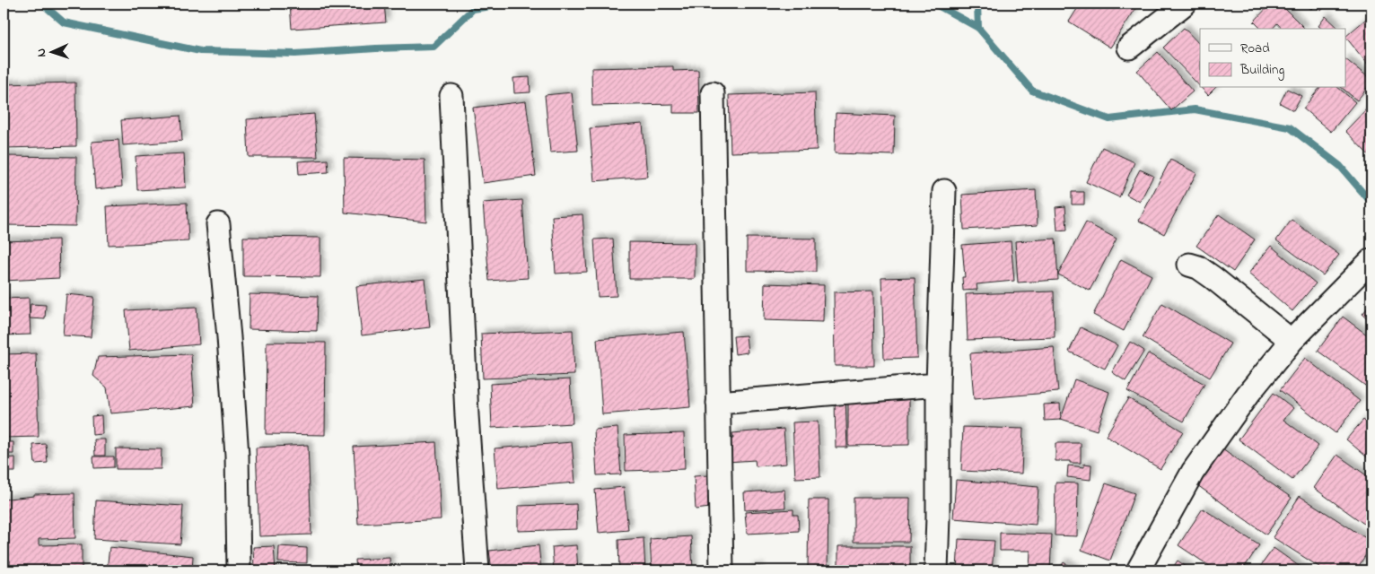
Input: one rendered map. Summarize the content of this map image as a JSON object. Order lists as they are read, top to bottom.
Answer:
{
  "legend": ["Road", "Building"],
  "north": "left"
}
